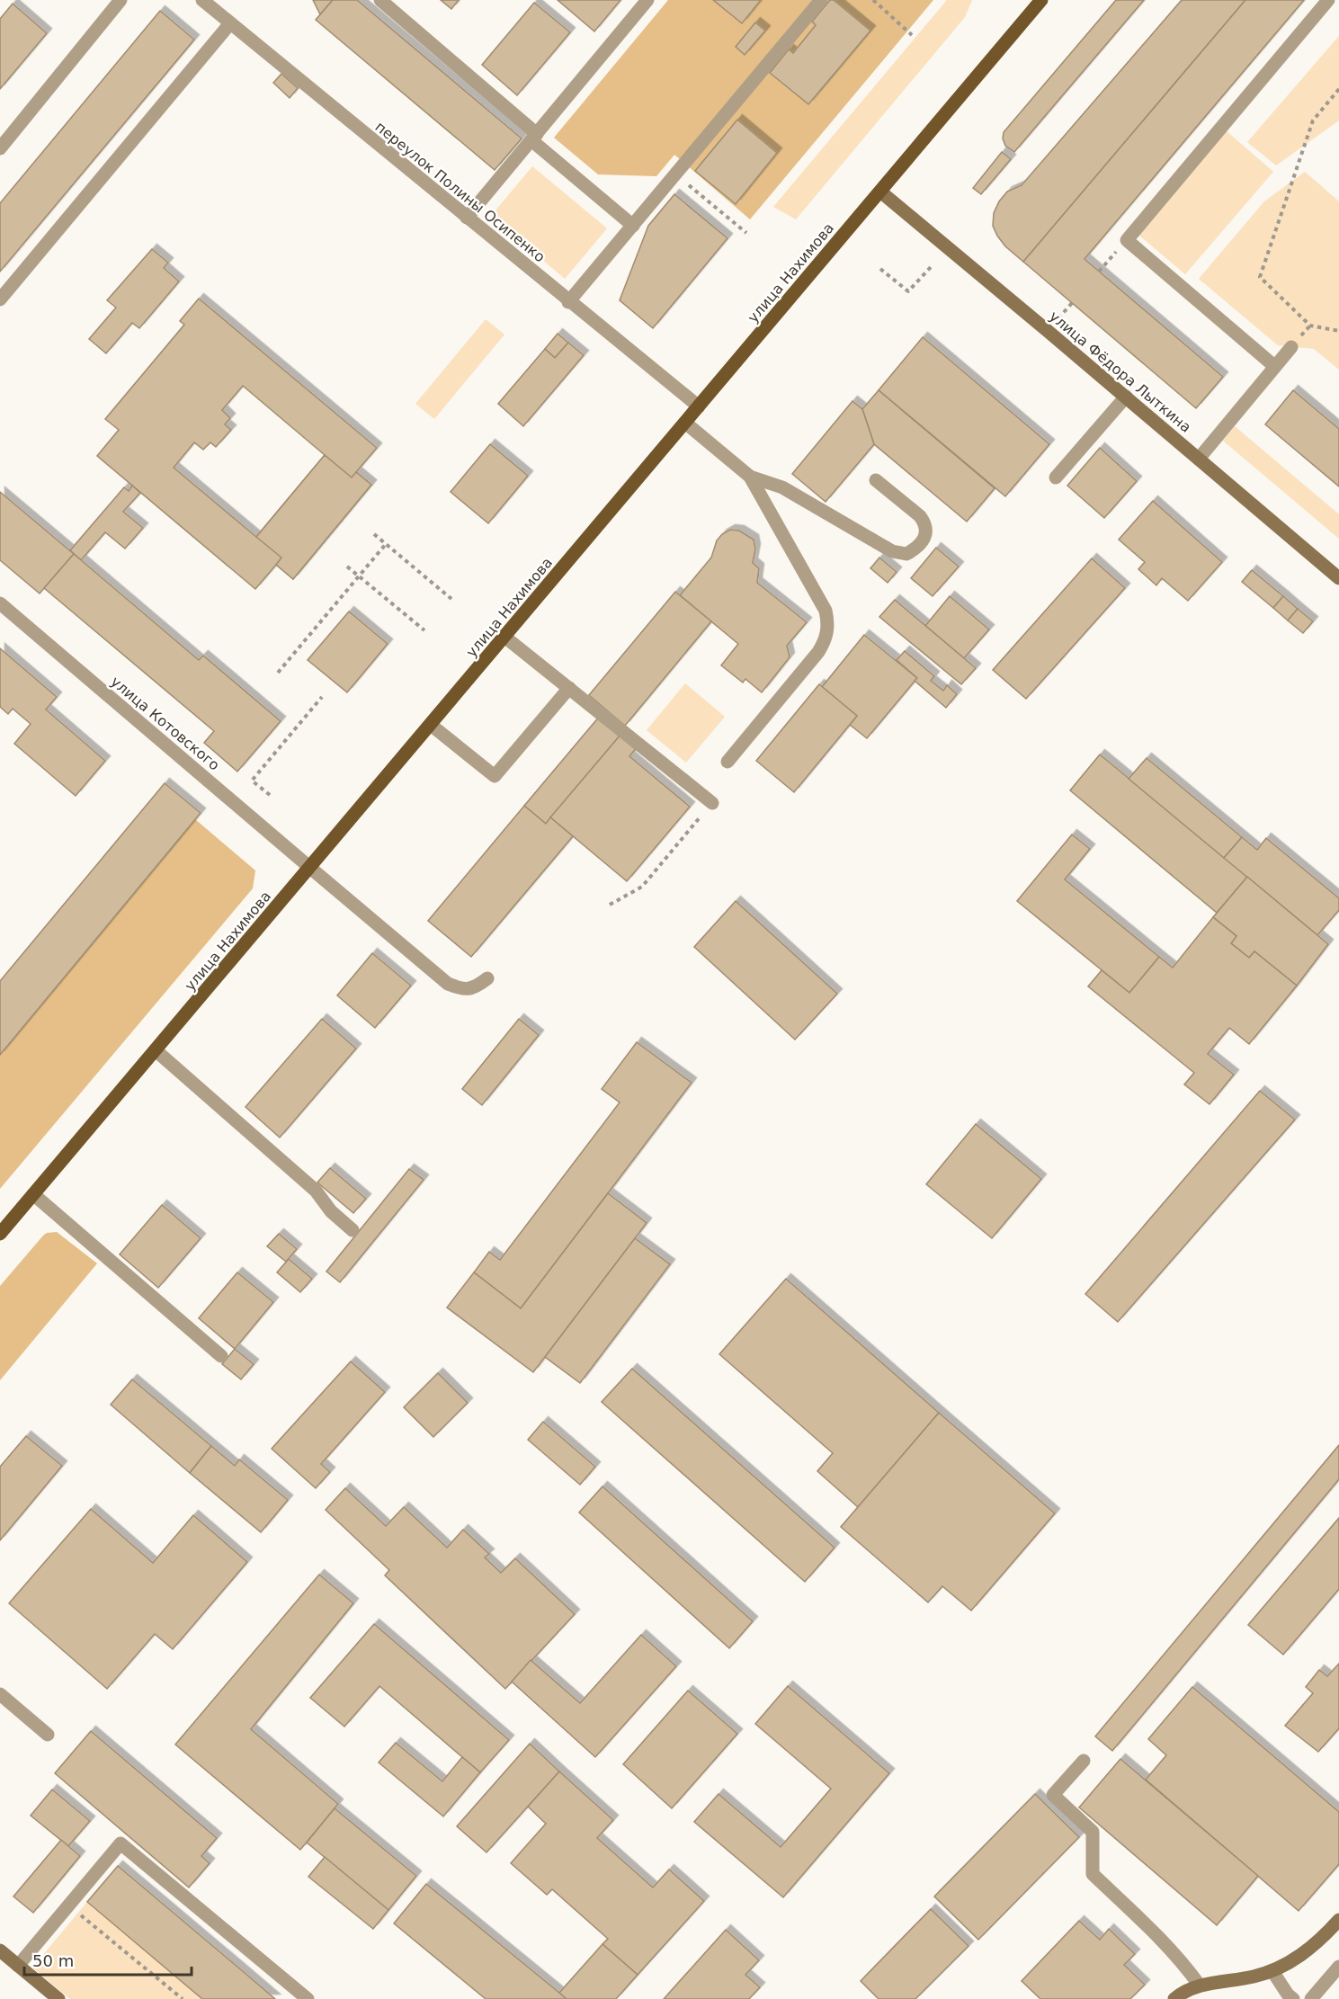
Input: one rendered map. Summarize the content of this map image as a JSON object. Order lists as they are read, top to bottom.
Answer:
{
  "streets": {
    "main road": ["улица Нахимова"],
    "street": ["переулок Полины Осипенко", "улица Фёдора Лыткина", "улица Котовского"]
  },
  "crossings": [
    ["переулок Полины Осипенко", "улица Нахимова"],
    ["улица Нахимова", "улица Фёдора Лыткина"],
    ["улица Нахимова", "улица Котовского"]
  ],
  "scale_bar": "50 m"
}
